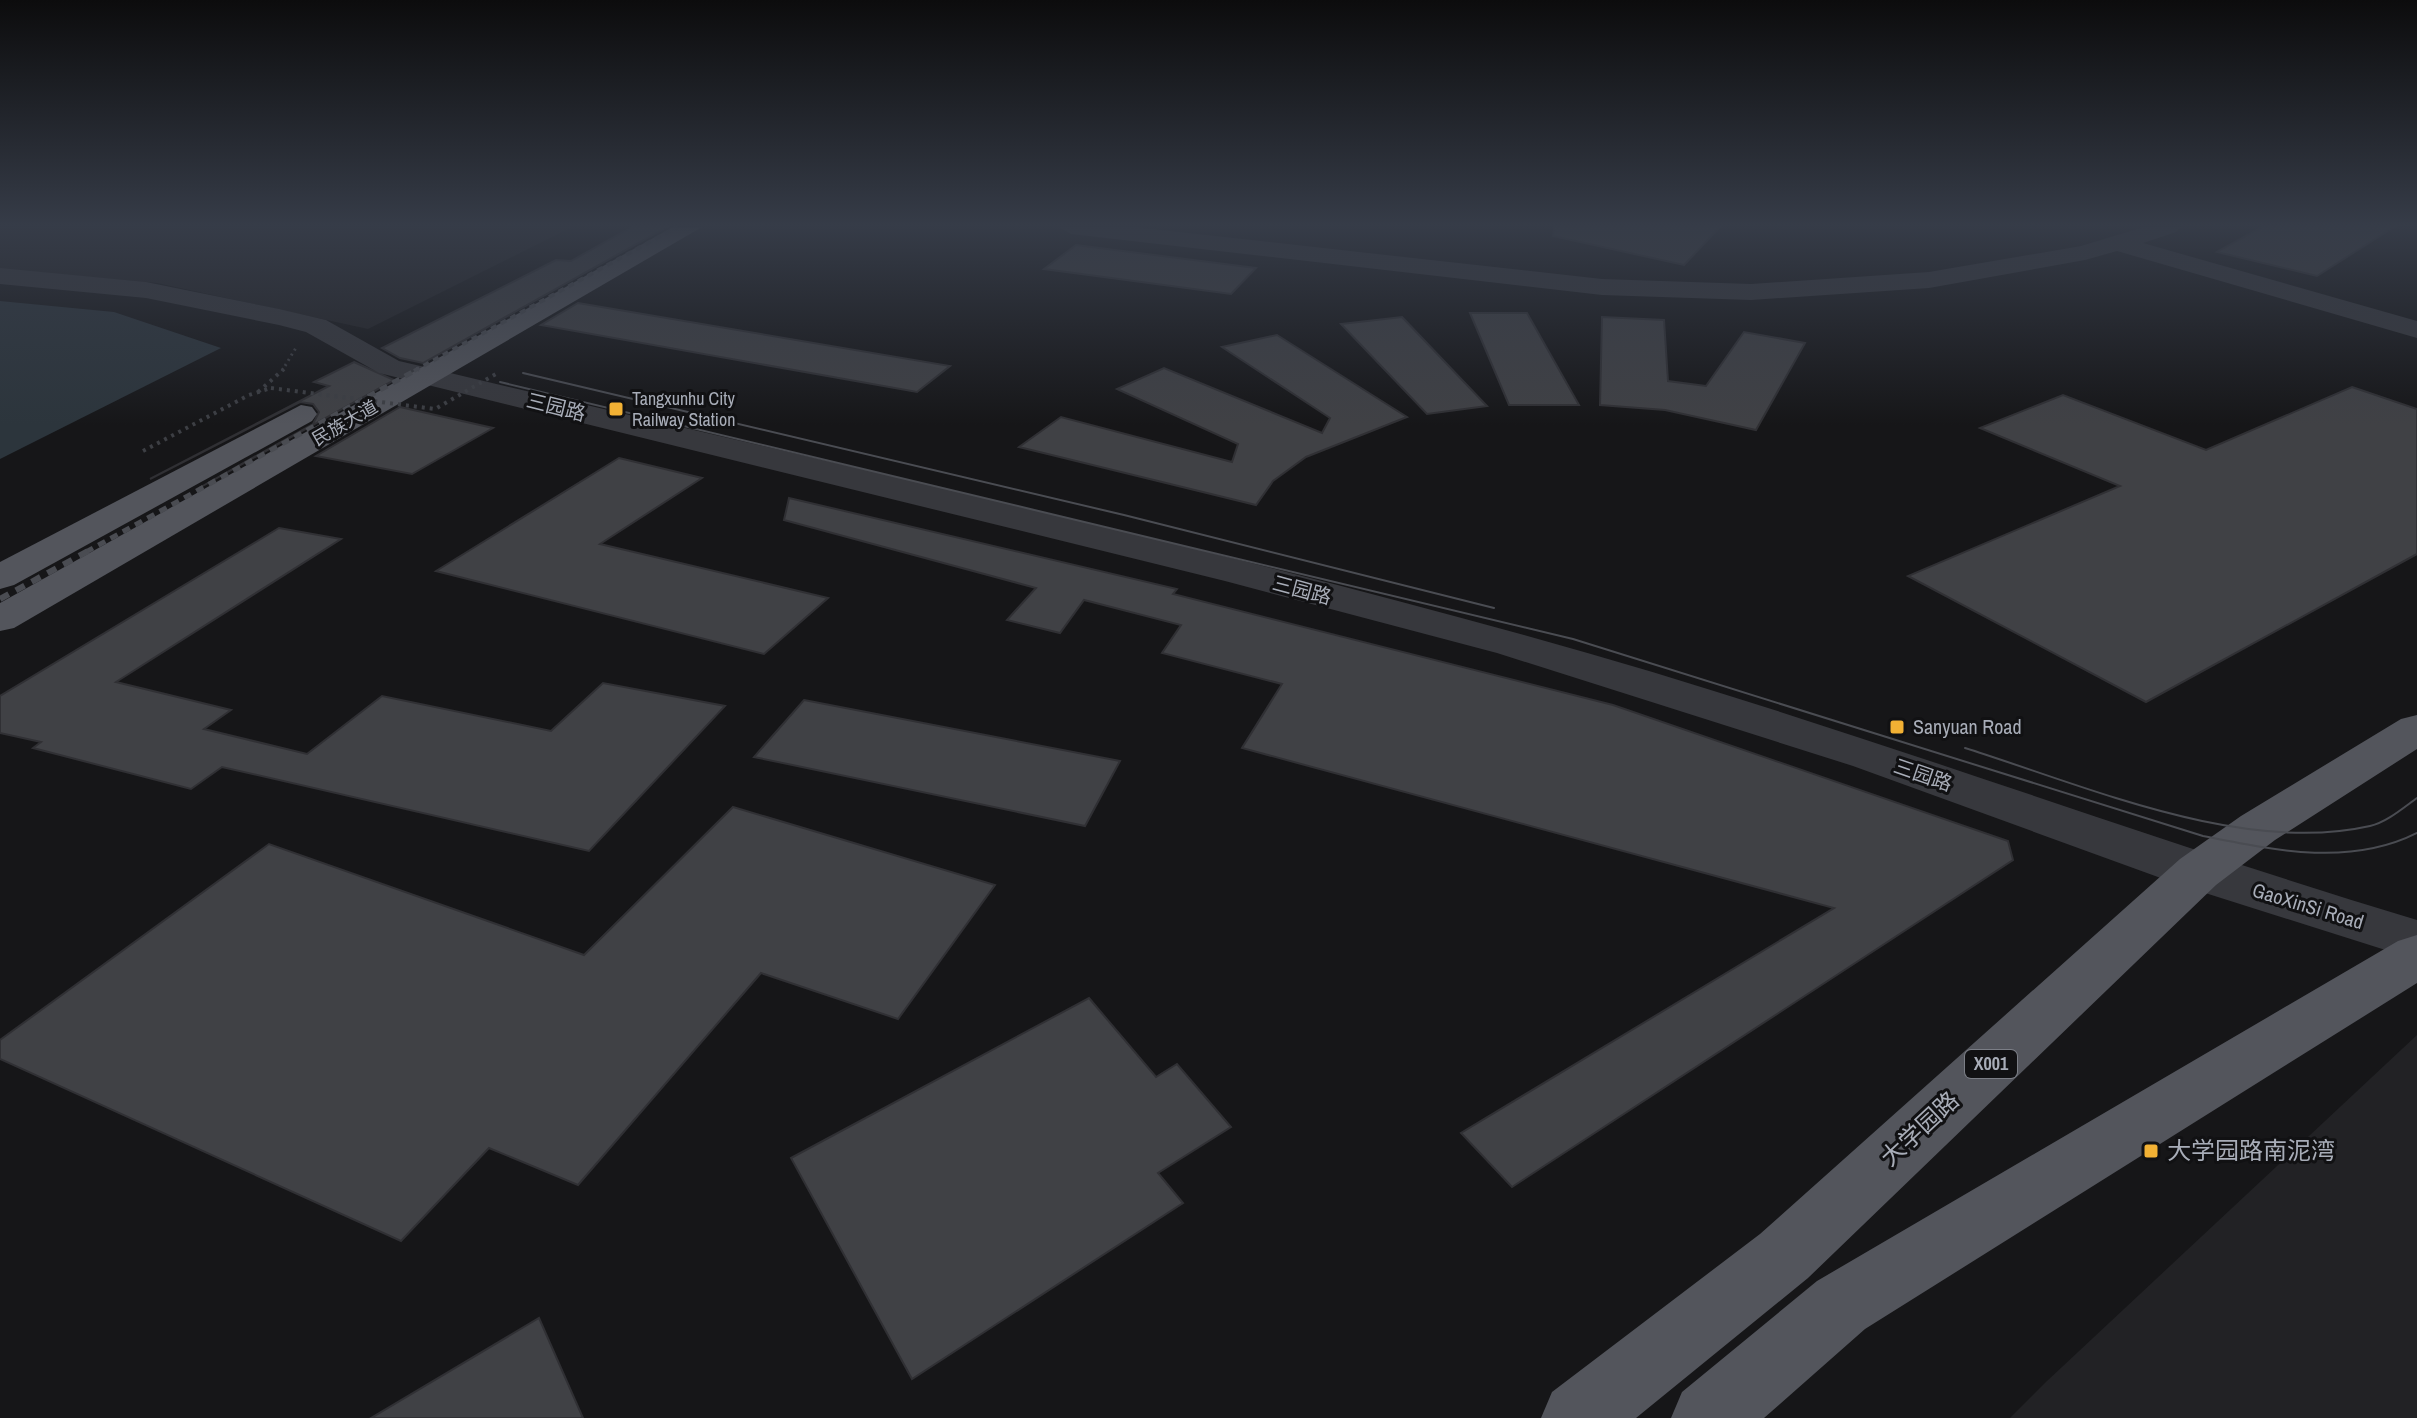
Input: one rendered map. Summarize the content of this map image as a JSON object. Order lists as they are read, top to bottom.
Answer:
{
  "streets": {
    "main road": ["民族大道", "X001", "大学园路"],
    "street": ["三园路", "GaoXinSi Road"]
  },
  "crossings": [
    ["三园路", "民族大道"],
    ["三园路", "GaoXinSi Road"],
    ["三园路", "大学园路"],
    ["GaoXinSi Road", "大学园路"]
  ],
  "places": {
    "transit": ["Tangxunhu City Railway Station", "Sanyuan Road", "大学园路南泥湾"]
  }
}
